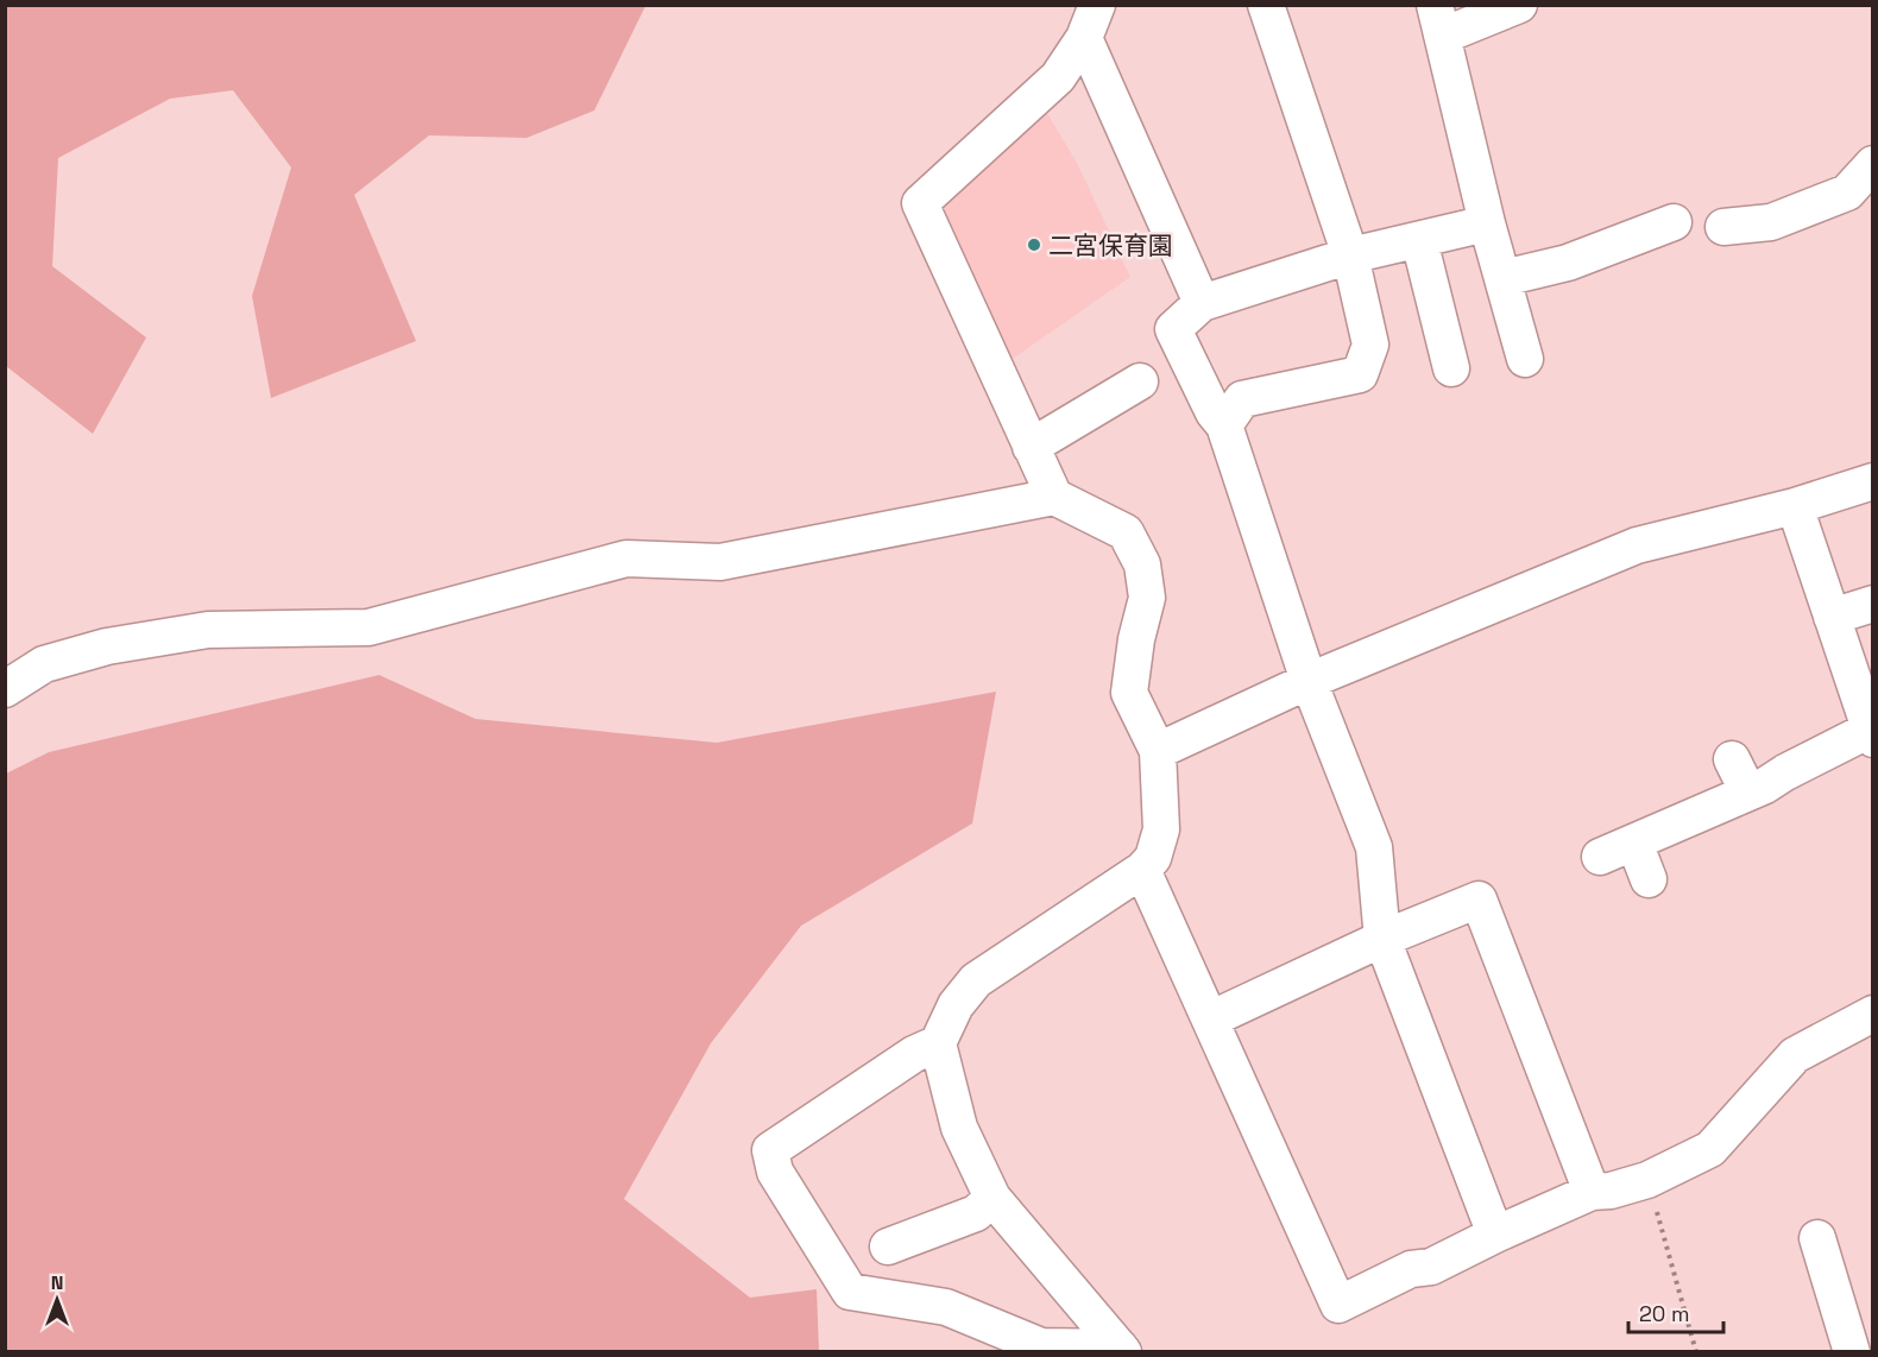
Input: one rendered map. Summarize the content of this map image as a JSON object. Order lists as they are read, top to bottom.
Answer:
{
  "places": ["二宮保育園"],
  "scale_bar": "20 m",
  "north": "top"
}
